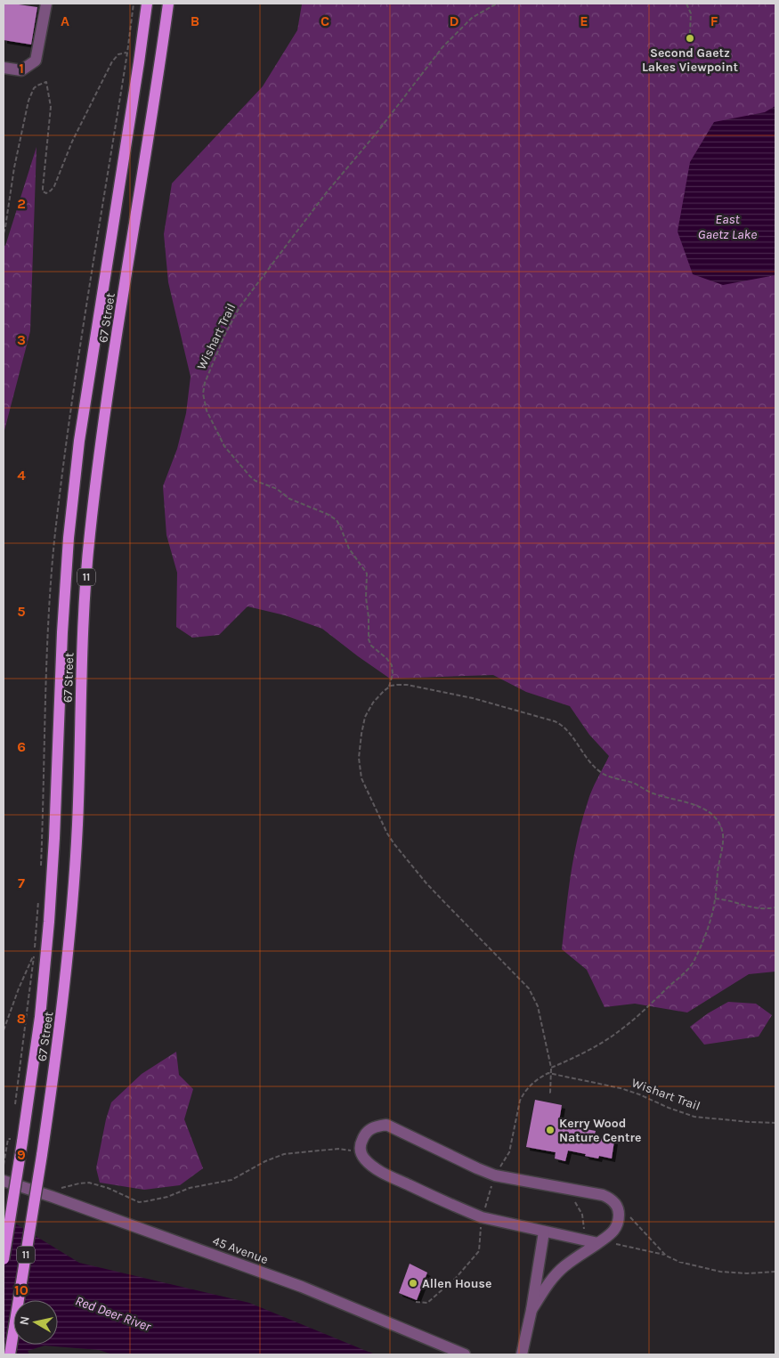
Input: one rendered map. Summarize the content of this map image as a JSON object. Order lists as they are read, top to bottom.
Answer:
{
  "streets": {
    "main road": ["67 Street", "11"],
    "street": ["45 Avenue"],
    "path": ["Wishart Trail"]
  },
  "water": ["East Gaetz Lake", "Red Deer River"],
  "places": ["Second Gaetz Lakes Viewpoint", "Kerry Wood Nature Centre", "Allen House"],
  "north": "left",
  "grid": {
    "columns": [
      "A",
      "B",
      "C",
      "D",
      "E",
      "F"
    ],
    "rows": [
      "1",
      "2",
      "3",
      "4",
      "5",
      "6",
      "7",
      "8",
      "9",
      "10"
    ]
  }
}
